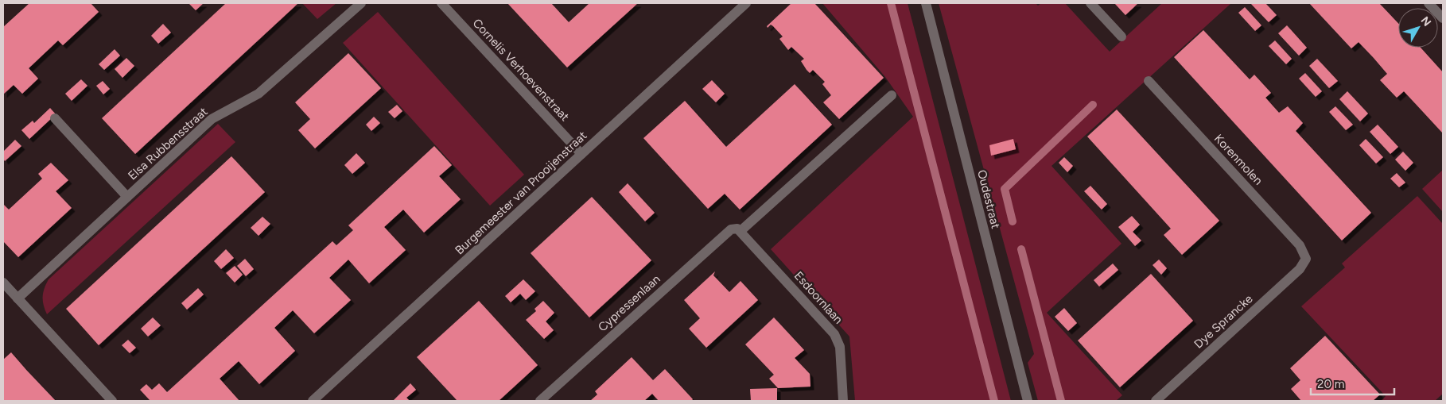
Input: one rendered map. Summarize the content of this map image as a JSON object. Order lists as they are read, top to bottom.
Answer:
{
  "streets": {
    "street": [
      "Cornelis Verhoevenstraat",
      "Elsa Rubbensstraat",
      "Korenmolen",
      "Burgemeester van Prooijenstraat",
      "Oudestraat",
      "Esdoornlaan",
      "Cypressenlaan",
      "Dye Sprancke"
    ]
  },
  "crossings": [
    ["Cornelis Verhoevenstraat", "Burgemeester van Prooijenstraat"],
    ["Korenmolen", "Dye Sprancke"],
    ["Esdoornlaan", "Cypressenlaan"]
  ],
  "scale_bar": "20 m",
  "north": "top right"
}
